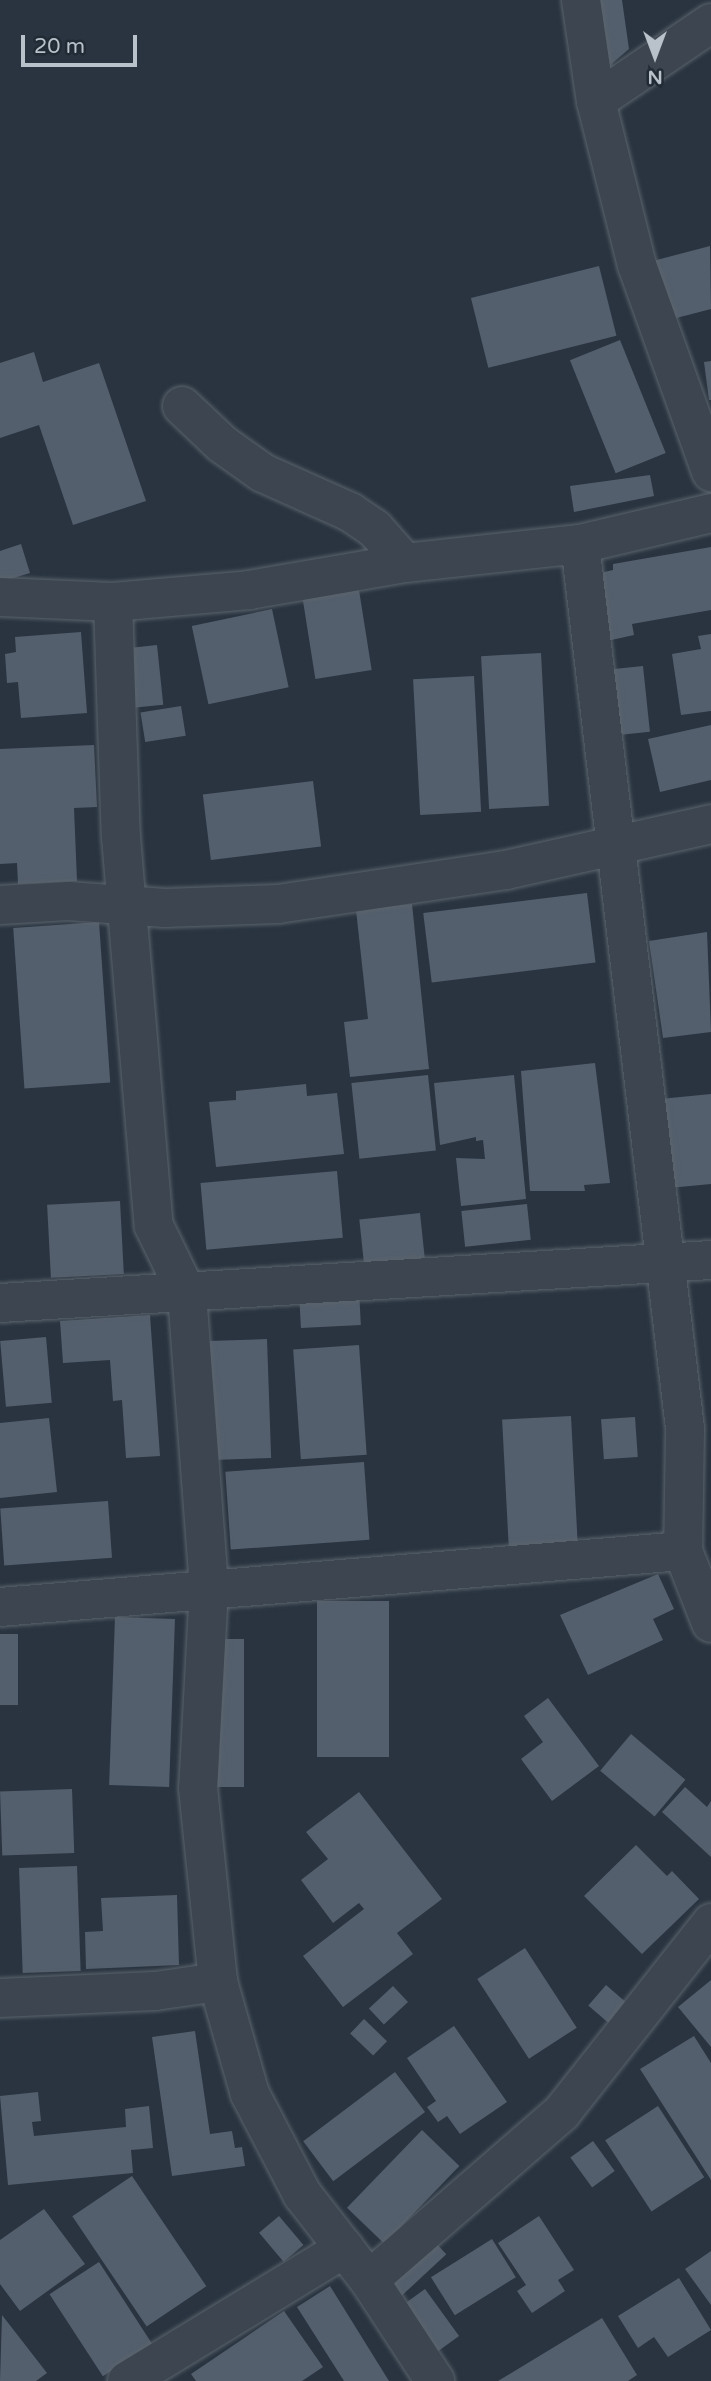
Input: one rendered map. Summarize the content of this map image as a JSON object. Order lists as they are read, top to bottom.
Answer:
{
  "scale_bar": "20 m",
  "north": "bottom"
}
